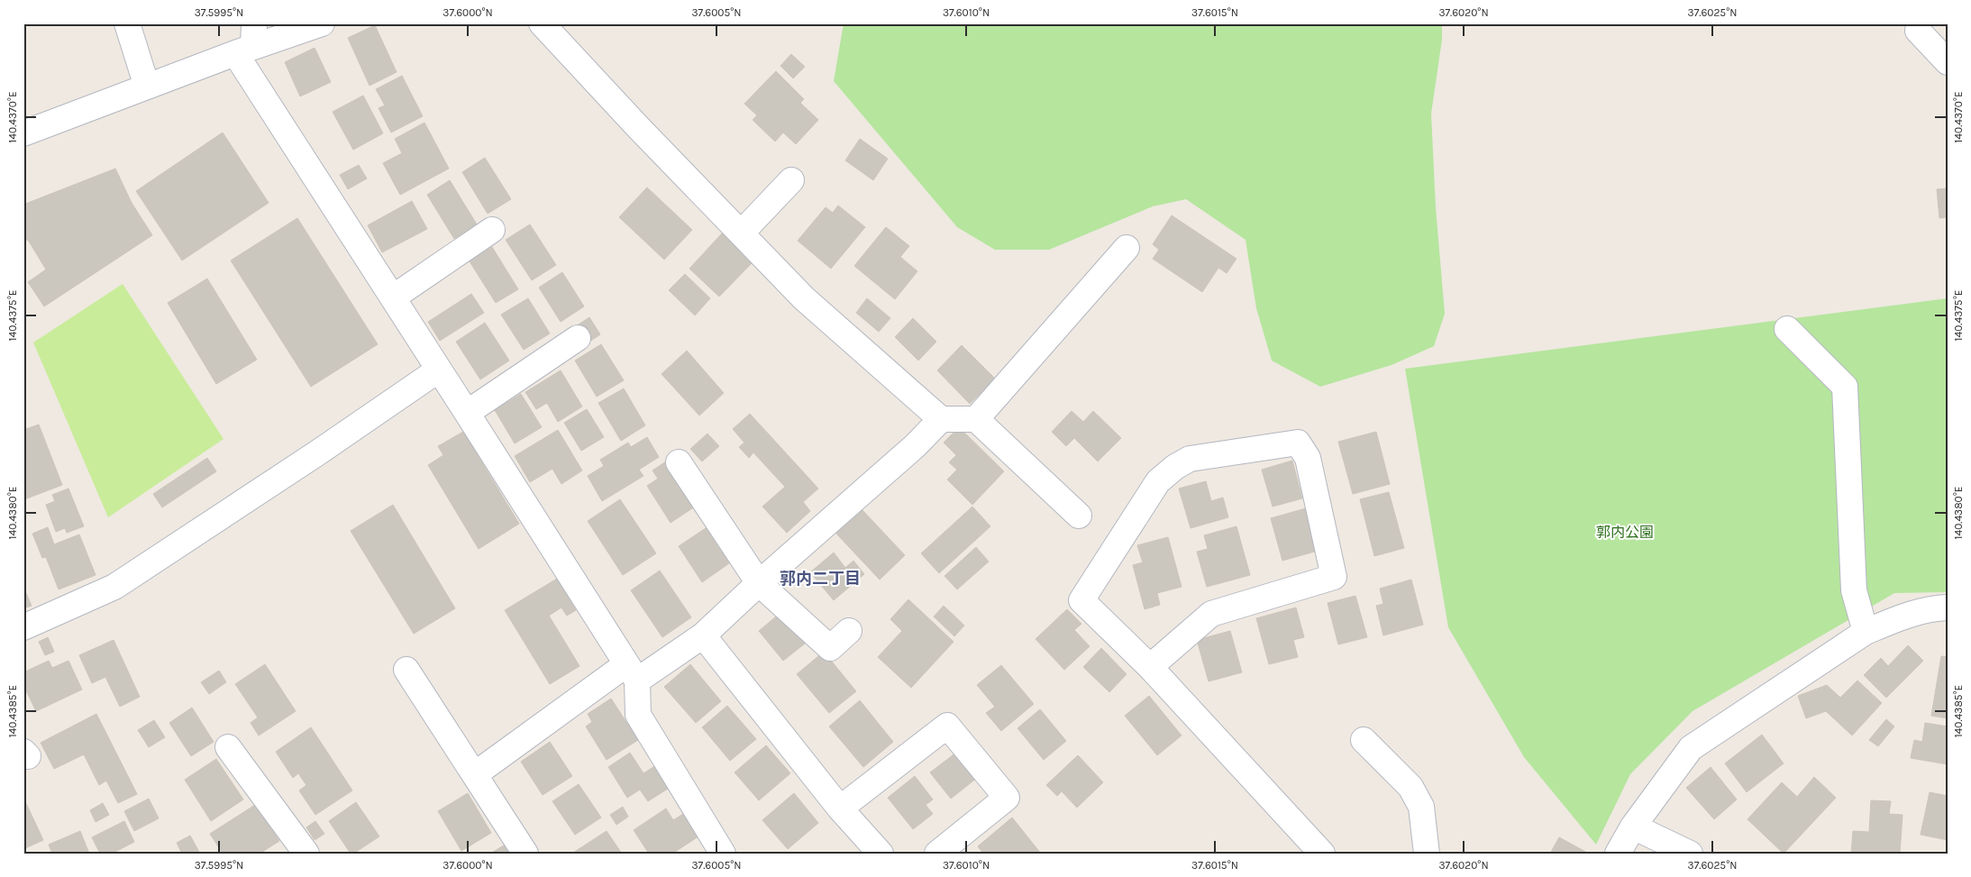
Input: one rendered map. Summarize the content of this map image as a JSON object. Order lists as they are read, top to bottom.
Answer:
{
  "districts": ["郭内二丁目"],
  "parks": ["郭内公園"],
  "coordinates": [
    "37.5995°N",
    "37.6000°N",
    "37.6005°N",
    "37.6010°N",
    "37.6015°N",
    "37.6020°N",
    "37.6025°N",
    "140.4370°E",
    "140.4375°E",
    "140.4380°E",
    "140.4385°E"
  ]
}
